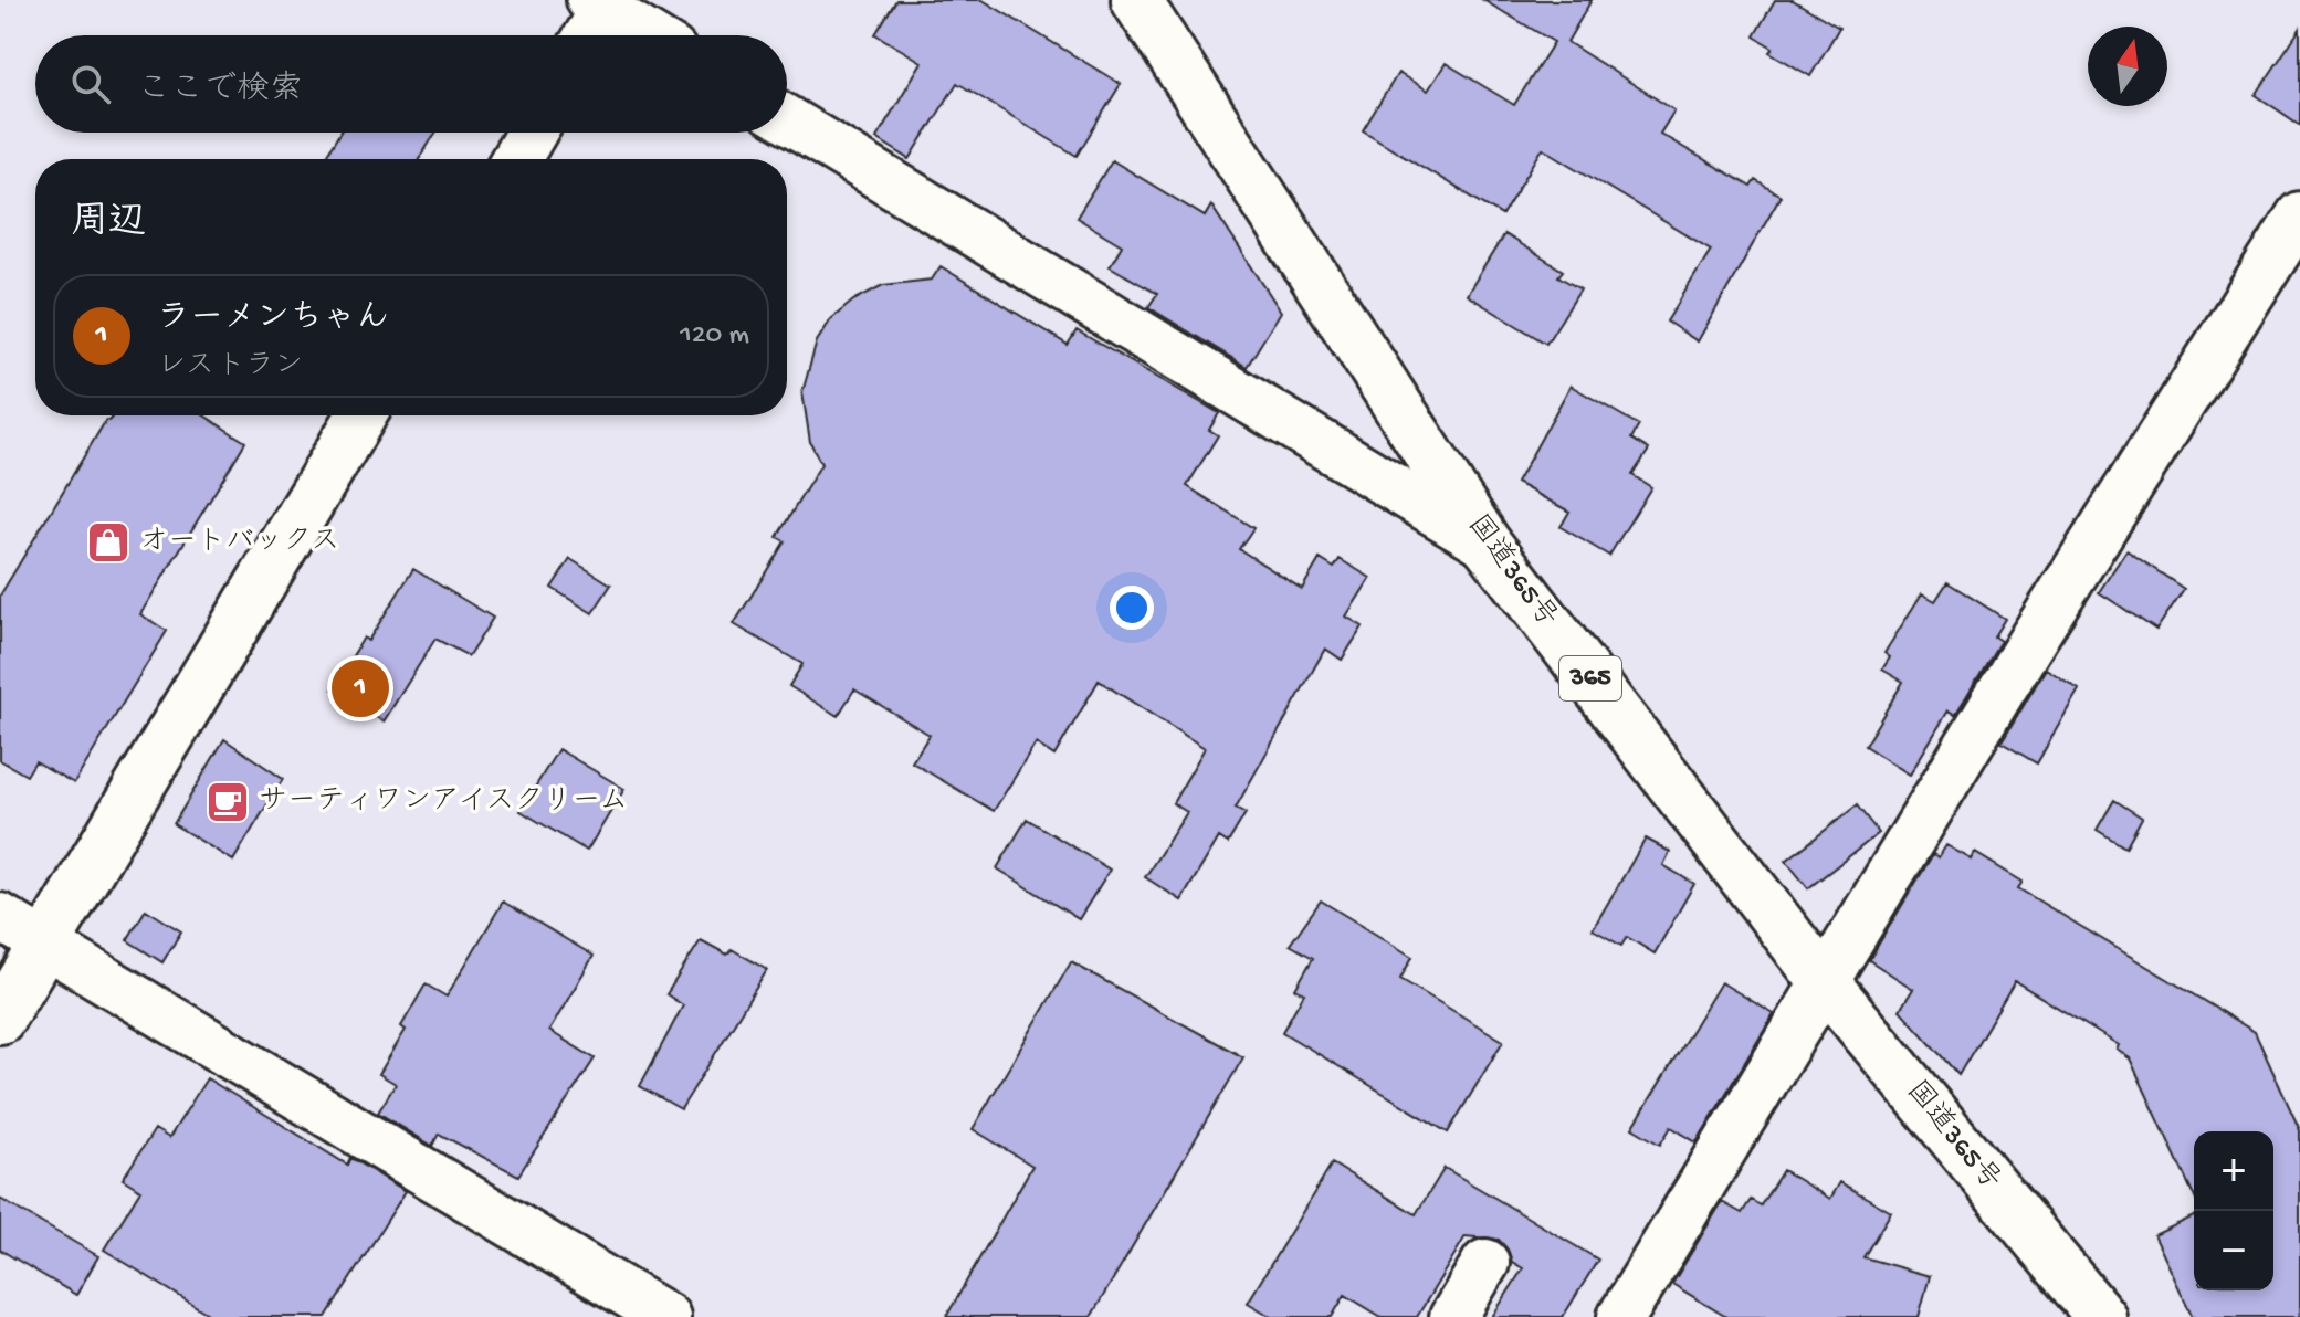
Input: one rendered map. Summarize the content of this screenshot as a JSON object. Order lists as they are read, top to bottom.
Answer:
{
  "streets": {
    "main road": ["国道365号", "365"]
  },
  "places": {
    "shop": ["オートバックス"],
    "cafe": ["サーティワンアイスクリーム"]
  },
  "north": "top",
  "page": {
    "search": "ここで検索",
    "heading": "周辺",
    "list": [
      {
        "mark": "1",
        "name": "ラーメンちゃん",
        "note": "レストラン",
        "value": "120 m"
      }
    ],
    "pins": "1",
    "map_buttons": ["+", "−"]
  }
}
